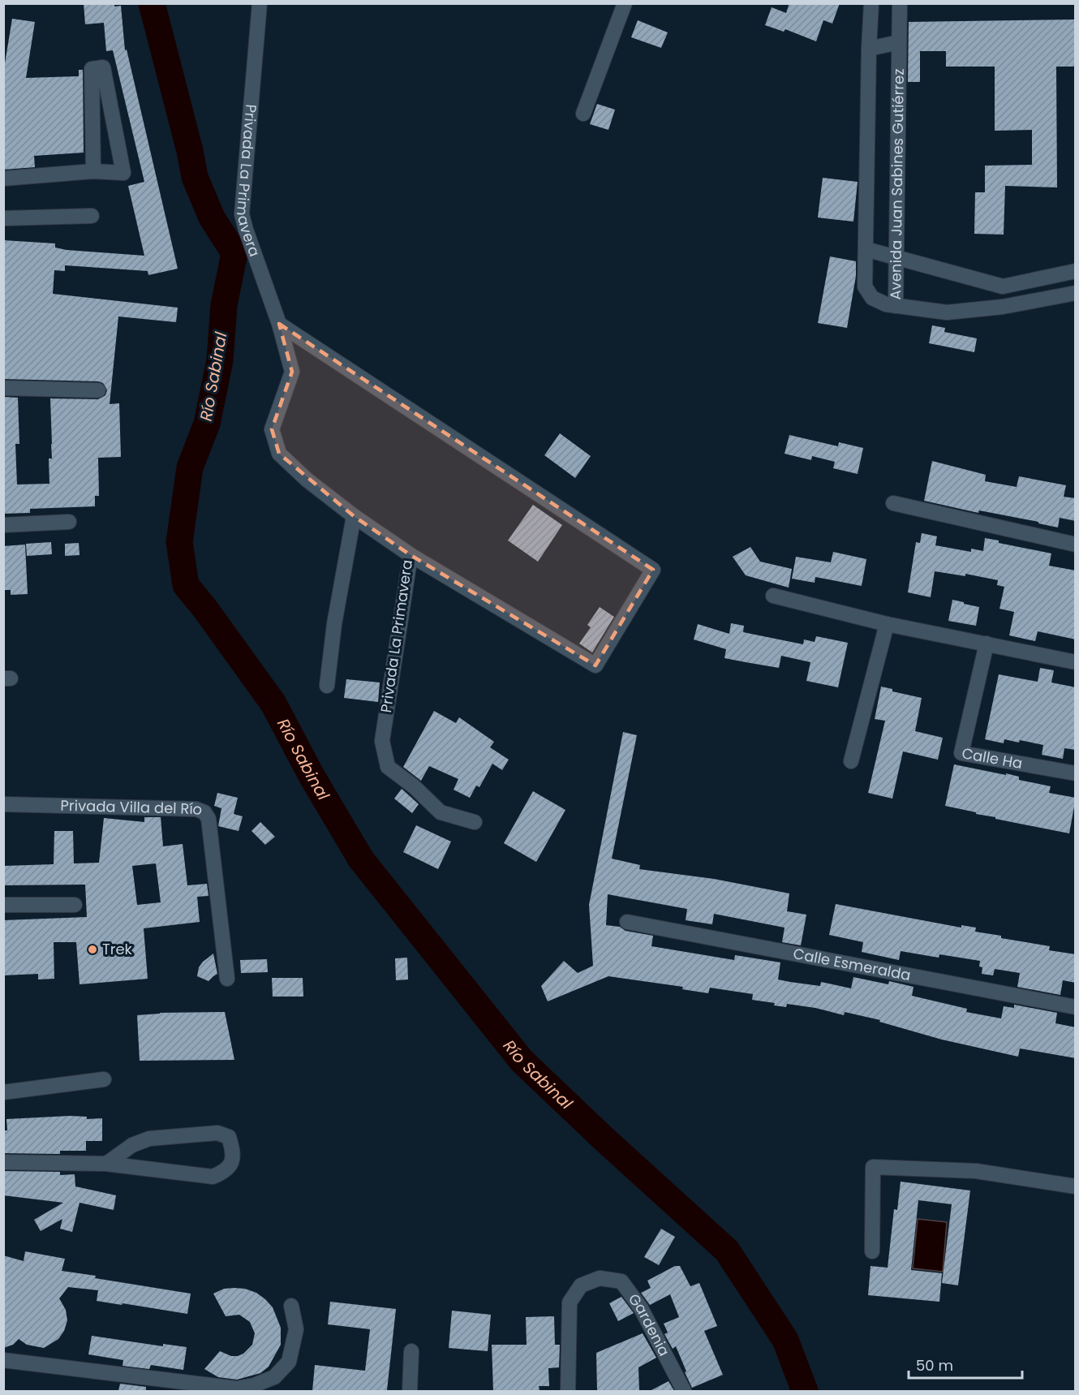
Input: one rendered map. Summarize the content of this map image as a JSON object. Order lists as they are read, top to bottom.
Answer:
{
  "streets": {
    "street": [
      "Privada La Primavera",
      "Avenida Juan Sabines Gutiérrez",
      "Calle Ha",
      "Privada Villa del Río",
      "Calle Esmeralda",
      "Gardenia"
    ]
  },
  "water": ["Río Sabinal"],
  "places": ["Trek"],
  "scale_bar": "50 m"
}
